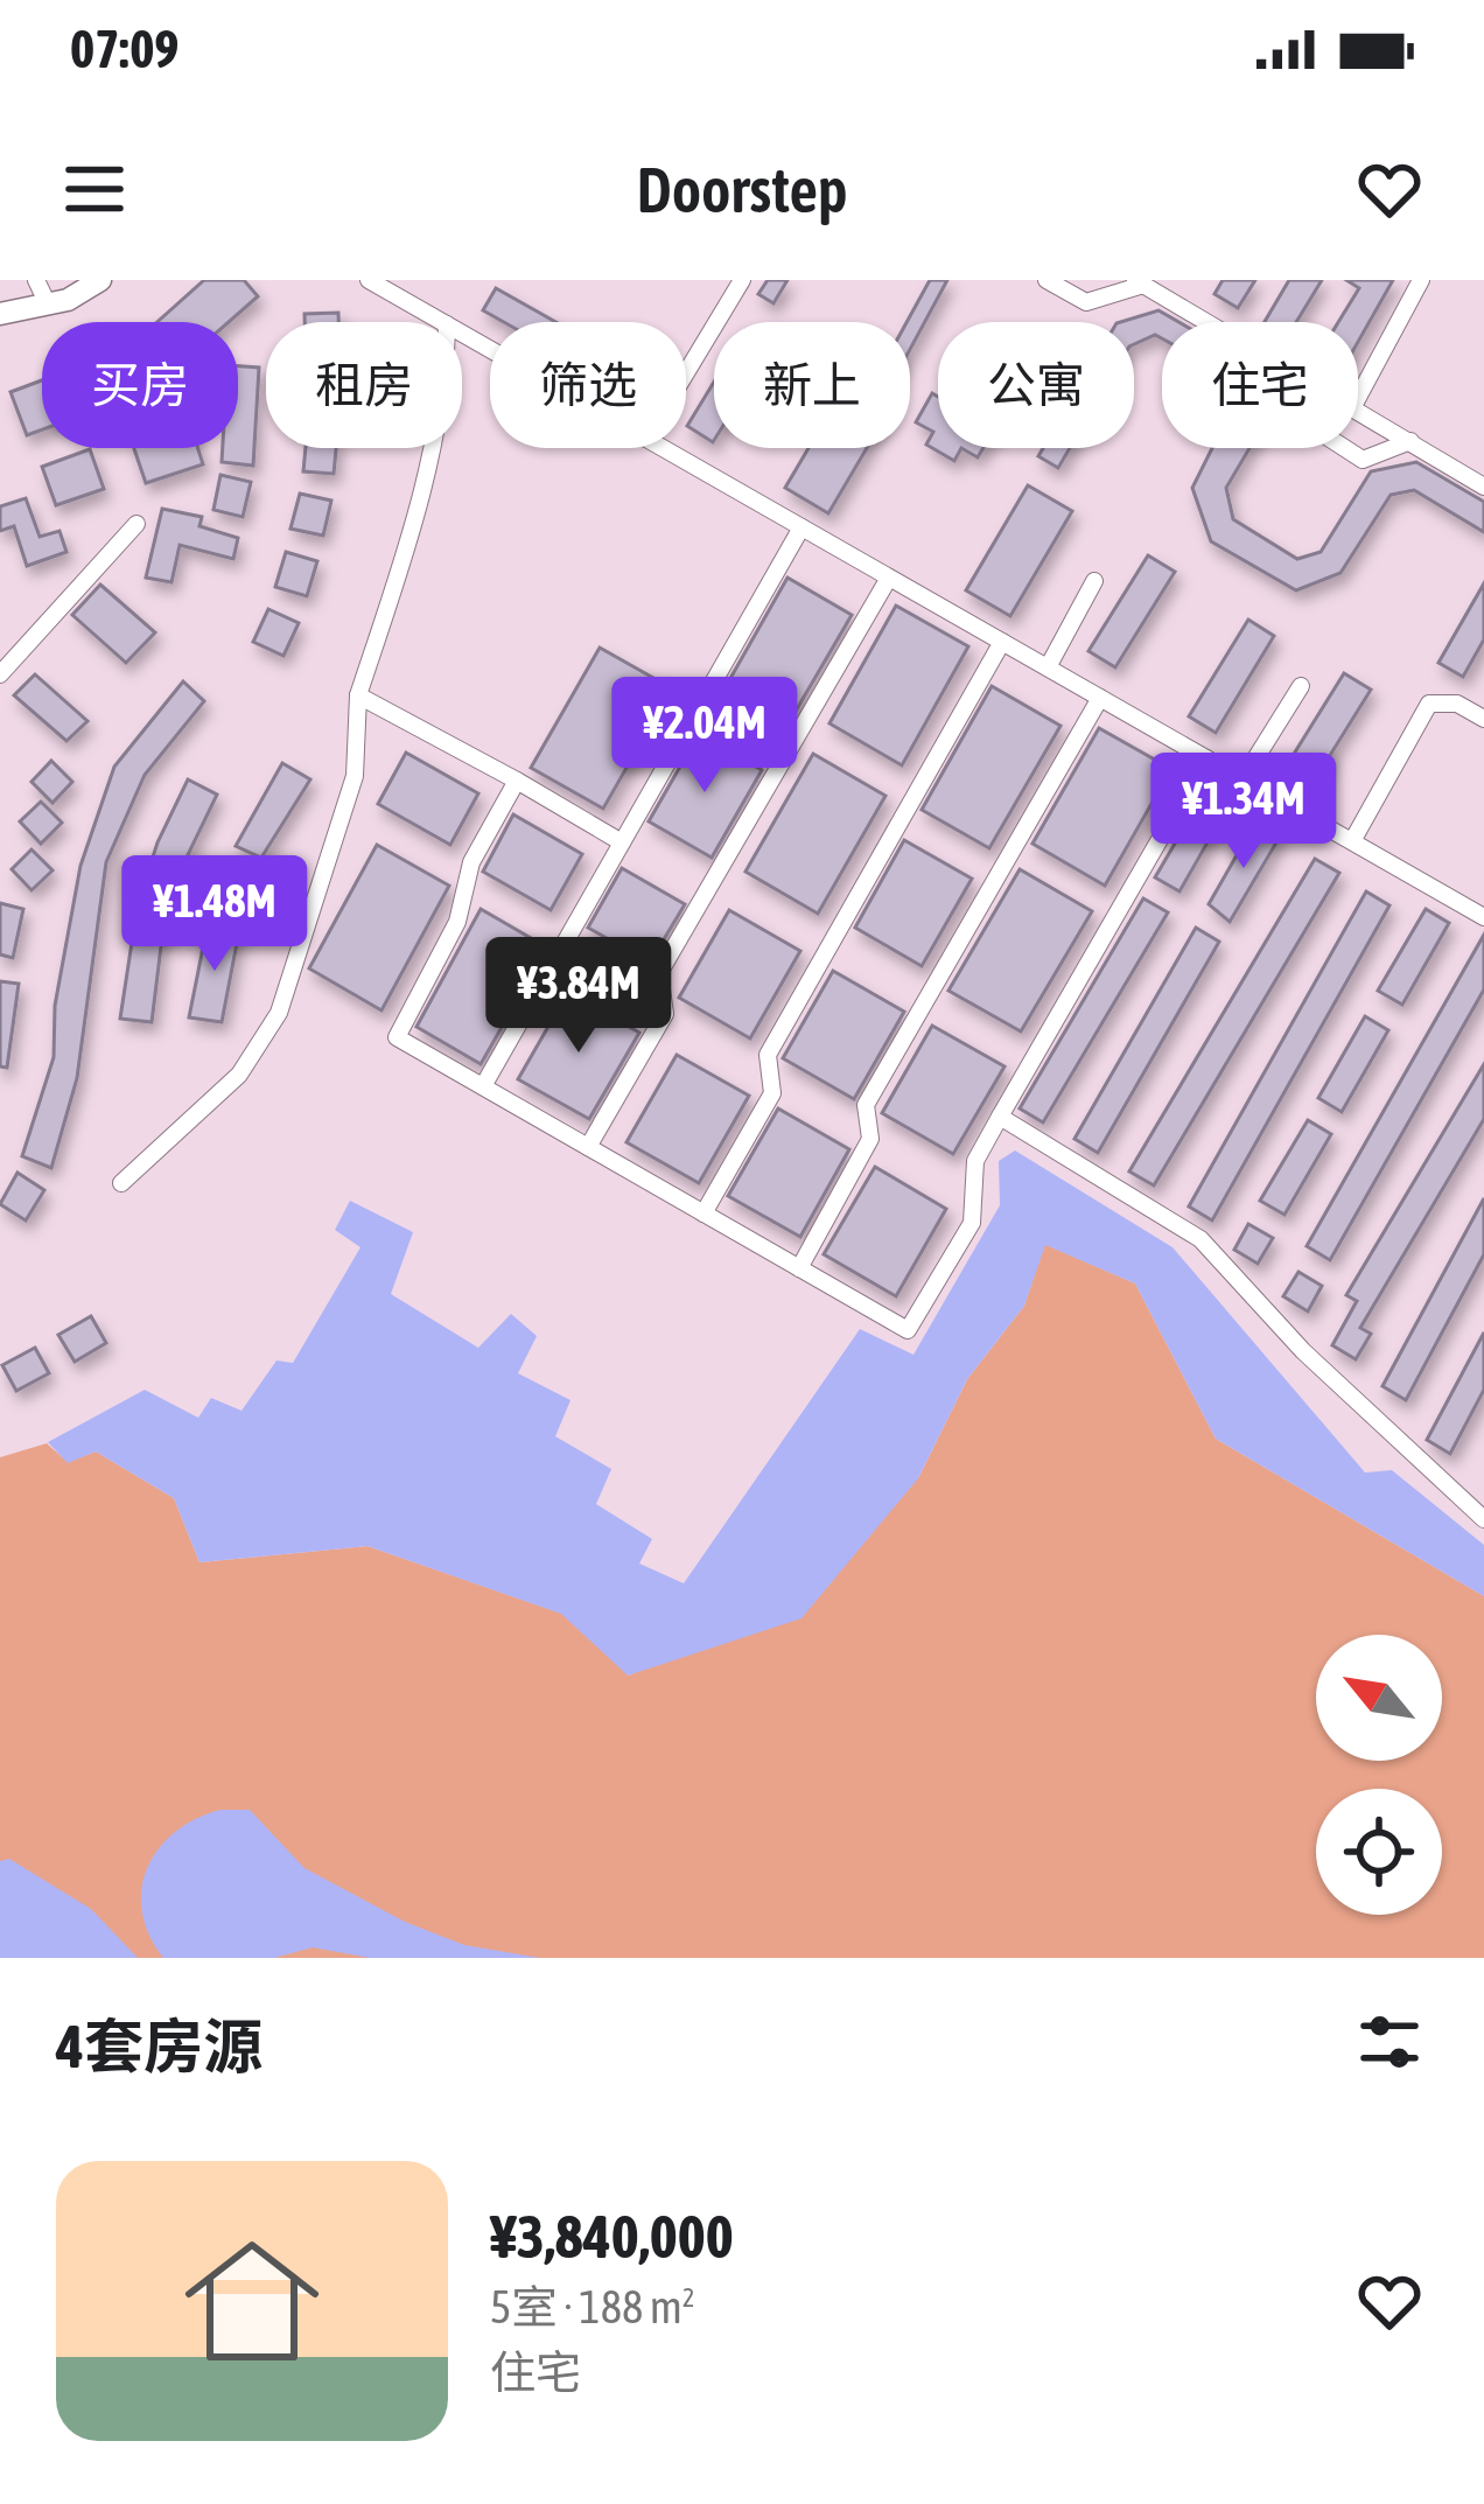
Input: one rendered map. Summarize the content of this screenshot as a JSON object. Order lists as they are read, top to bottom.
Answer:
{
  "north": "top left",
  "page": {
    "status": "07:09",
    "header": "Doorstep",
    "chip": [
      "买房",
      "租房",
      "筛选",
      "新上",
      "公寓",
      "住宅"
    ],
    "price": [
      "¥2.04M",
      "¥1.34M",
      "¥1.48M",
      "¥3.84M"
    ],
    "heading": "4套房源",
    "list": [
      {
        "name": "¥3,840,000",
        "note": "5室 · 188 m² · 住宅"
      }
    ]
  }
}
